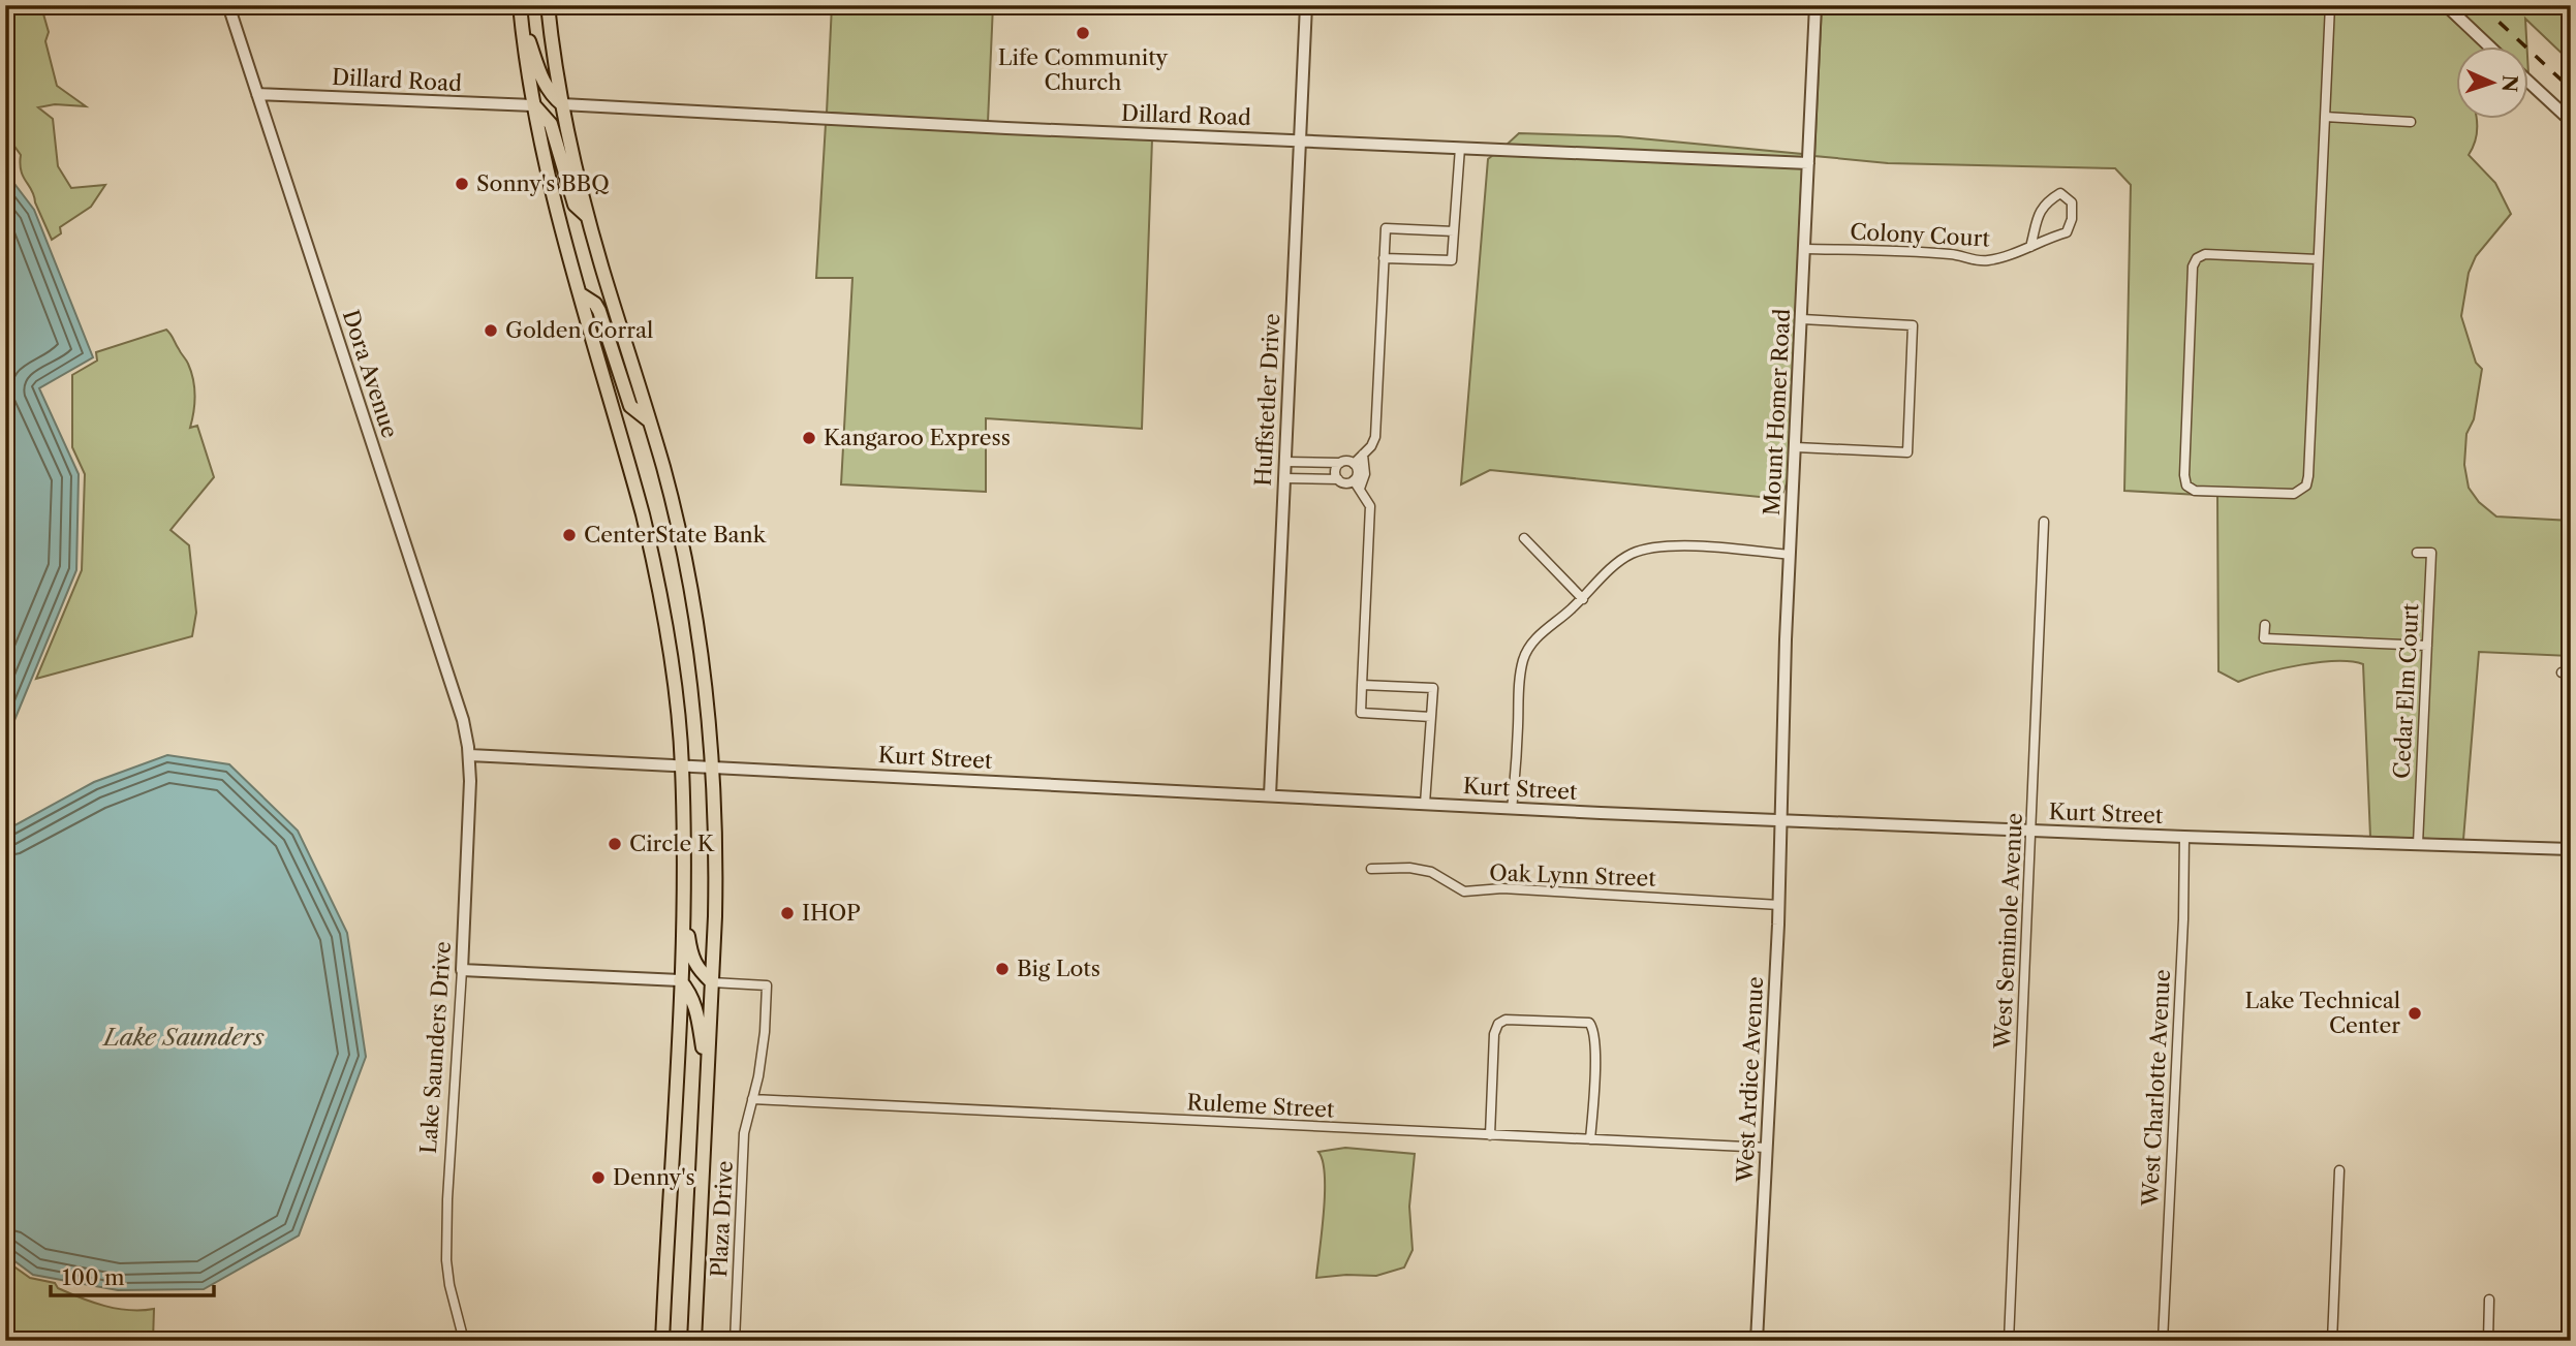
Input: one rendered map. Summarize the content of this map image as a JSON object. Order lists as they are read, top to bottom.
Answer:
{
  "streets": {
    "street": [
      "Dillard Road",
      "Colony Court",
      "Dora Avenue",
      "Huffstetler Drive",
      "Mount Homer Road",
      "Cedar Elm Court",
      "Kurt Street",
      "Oak Lynn Street",
      "West Seminole Avenue",
      "Lake Saunders Drive",
      "West Ardice Avenue",
      "West Charlotte Avenue",
      "Ruleme Street",
      "Plaza Drive"
    ]
  },
  "crossings": [
    ["Dillard Road", "Dora Avenue"],
    ["Dillard Road", "Huffstetler Drive"],
    ["Dillard Road", "Mount Homer Road"],
    ["Colony Court", "Mount Homer Road"],
    ["Dora Avenue", "Kurt Street"],
    ["Dora Avenue", "Lake Saunders Drive"],
    ["Huffstetler Drive", "Kurt Street"],
    ["Mount Homer Road", "Kurt Street"],
    ["Mount Homer Road", "West Ardice Avenue"],
    ["Cedar Elm Court", "Kurt Street"],
    ["Kurt Street", "West Seminole Avenue"],
    ["Kurt Street", "Lake Saunders Drive"],
    ["Kurt Street", "West Ardice Avenue"],
    ["Kurt Street", "West Charlotte Avenue"],
    ["Oak Lynn Street", "West Ardice Avenue"],
    ["West Ardice Avenue", "Ruleme Street"],
    ["Ruleme Street", "Plaza Drive"]
  ],
  "water": ["Lake Saunders"],
  "places": [
    "Life Community Church",
    "Sonny's BBQ",
    "Golden Corral",
    "Kangaroo Express",
    "CenterState Bank",
    "Circle K",
    "IHOP",
    "Big Lots",
    "Lake Technical Center",
    "Denny's"
  ],
  "scale_bar": "100 m",
  "north": "right"
}
